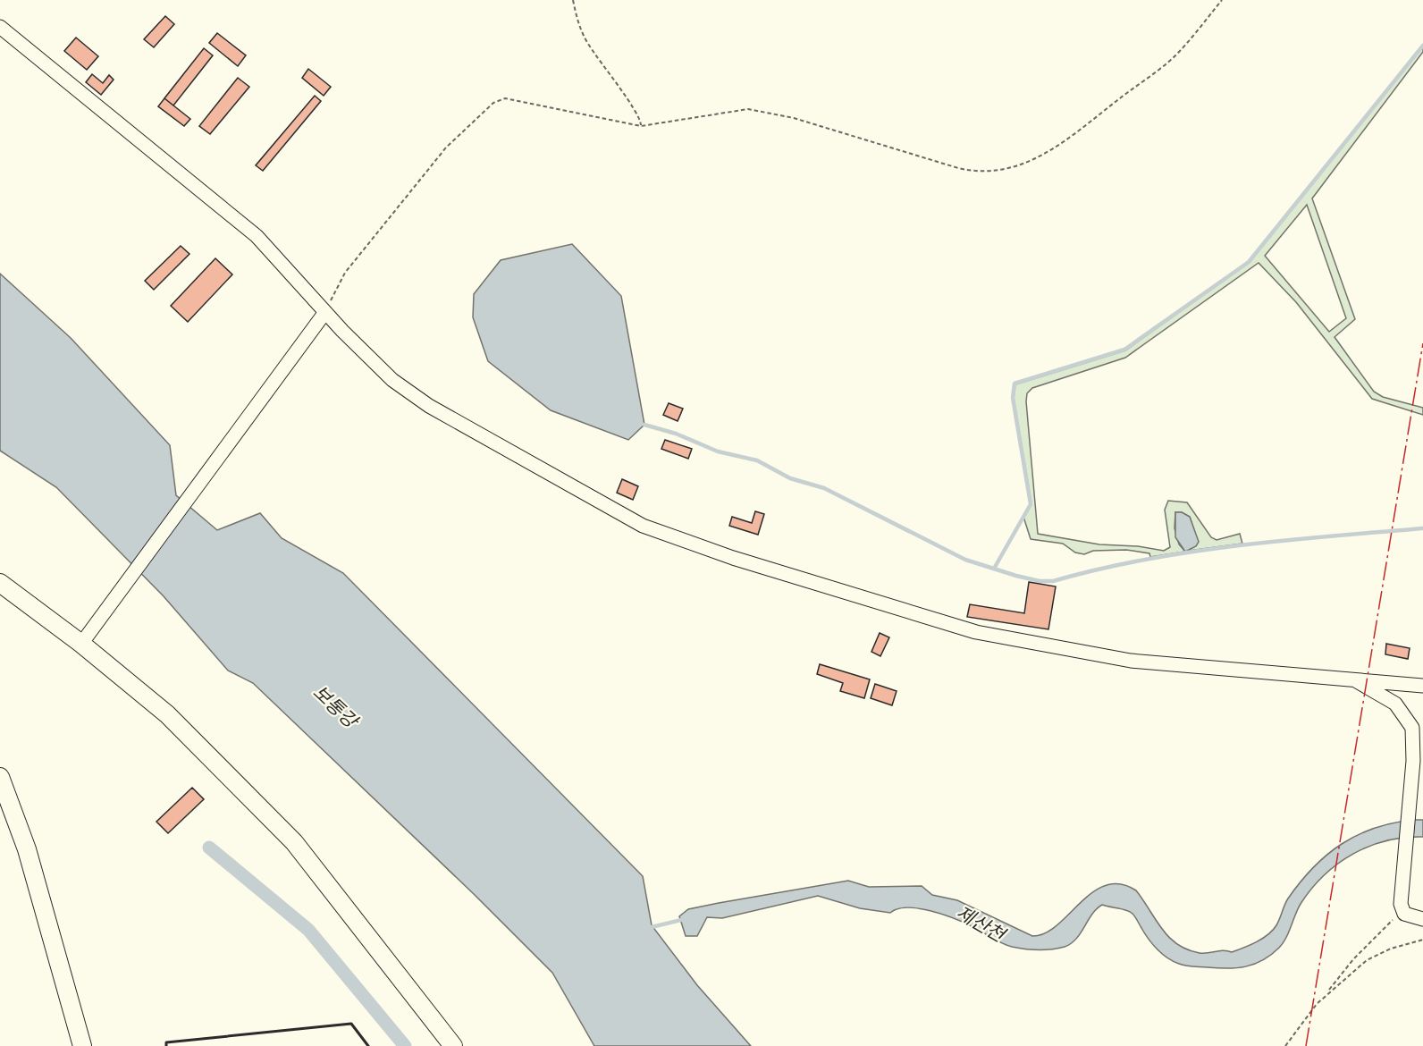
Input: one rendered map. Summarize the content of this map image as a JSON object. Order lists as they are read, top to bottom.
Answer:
{
  "water": ["보통강", "제산천"]
}
